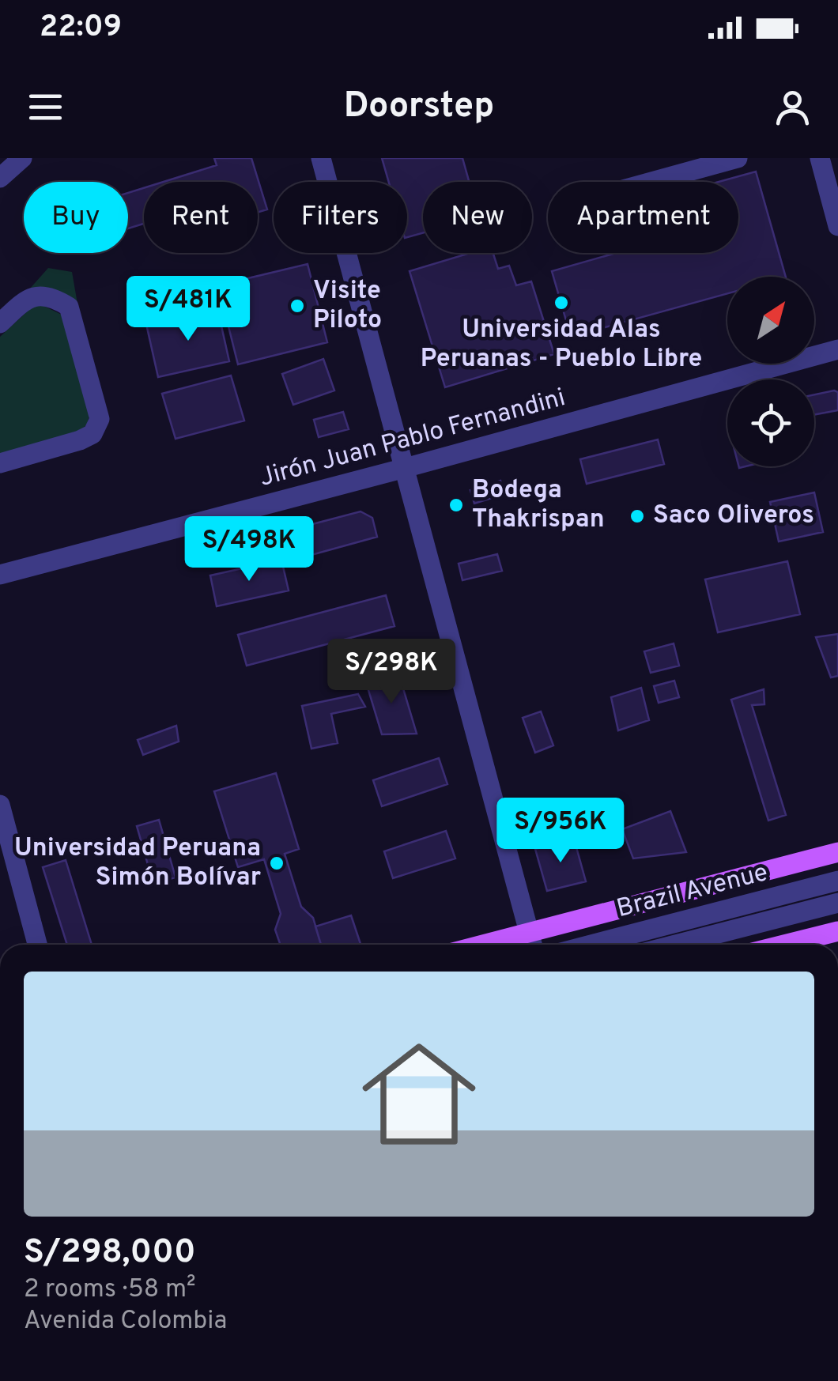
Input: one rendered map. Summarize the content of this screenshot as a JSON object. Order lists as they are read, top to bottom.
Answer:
{
  "streets": {
    "main road": ["Brazil Avenue"],
    "street": ["Jirón Juan Pablo Fernandini"]
  },
  "places": [
    "Universidad Alas Peruanas - Pueblo Libre",
    "Visite Piloto",
    "Bodega Thakrispan",
    "Saco Oliveros",
    "Universidad Peruana Simón Bolívar"
  ],
  "north": "top right",
  "page": {
    "status": "22:09",
    "header": "Doorstep",
    "chip": [
      "Buy",
      "Rent",
      "Filters",
      "New",
      "Apartment"
    ],
    "price": [
      "S/481K",
      "S/498K",
      "S/298K",
      "S/956K"
    ],
    "list": [
      {
        "name": "S/298,000",
        "note": "2 rooms · 58 m² · Avenida Colombia"
      }
    ]
  }
}
